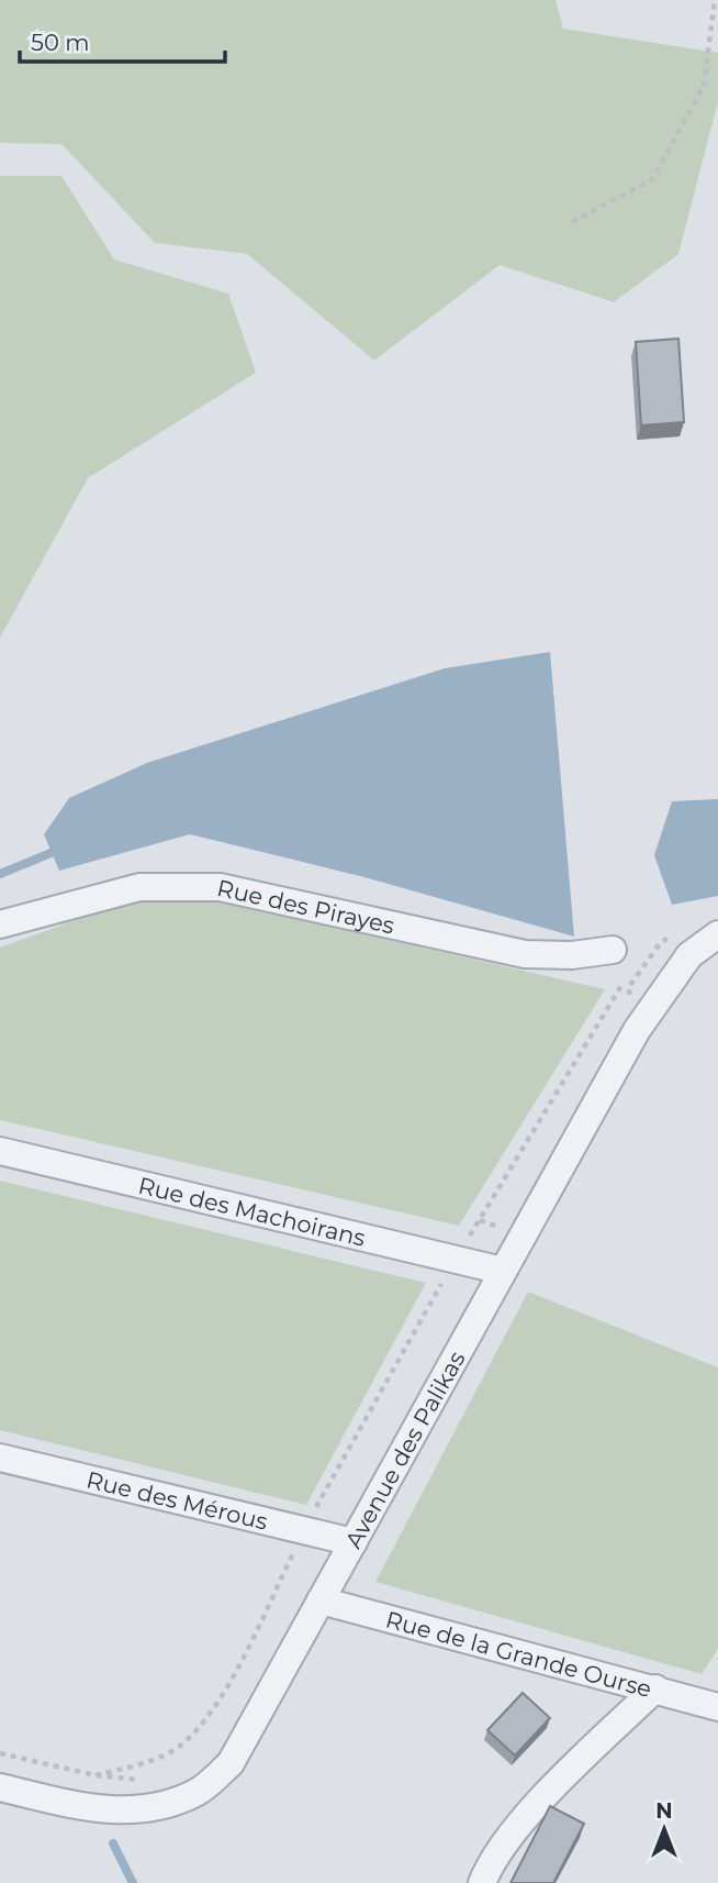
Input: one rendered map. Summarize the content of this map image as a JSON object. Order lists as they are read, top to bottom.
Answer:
{
  "streets": {
    "street": [
      "Rue des Pirayes",
      "Rue des Machoirans",
      "Avenue des Palikas",
      "Rue des Mérous",
      "Rue de la Grande Ourse"
    ]
  },
  "crossings": [
    ["Rue des Machoirans", "Avenue des Palikas"],
    ["Avenue des Palikas", "Rue des Mérous"],
    ["Avenue des Palikas", "Rue de la Grande Ourse"]
  ],
  "scale_bar": "50 m",
  "north": "top"
}
